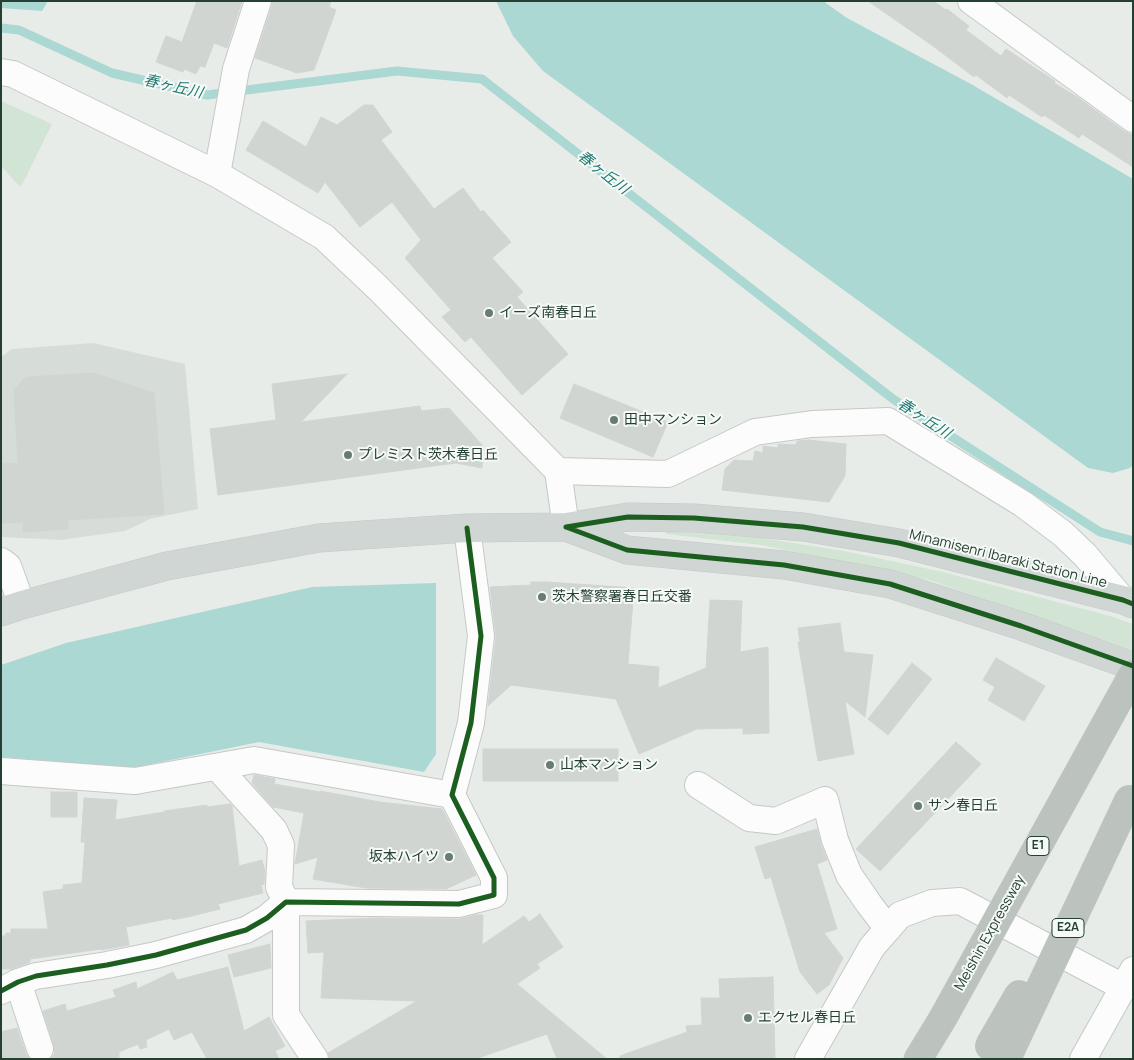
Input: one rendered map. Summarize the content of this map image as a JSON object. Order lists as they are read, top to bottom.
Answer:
{
  "streets": {
    "highway": ["E1", "E2A", "Meishin Expressway"],
    "main road": ["Minamisenri Ibaraki Station Line"]
  },
  "water": ["春ヶ丘川"],
  "places": [
    "イーズ南春日丘",
    "田中マンション",
    "プレミスト茨木春日丘",
    "茨木警察署春日丘交番",
    "山本マンション",
    "サン春日丘",
    "坂本ハイツ",
    "エクセル春日丘"
  ]
}
